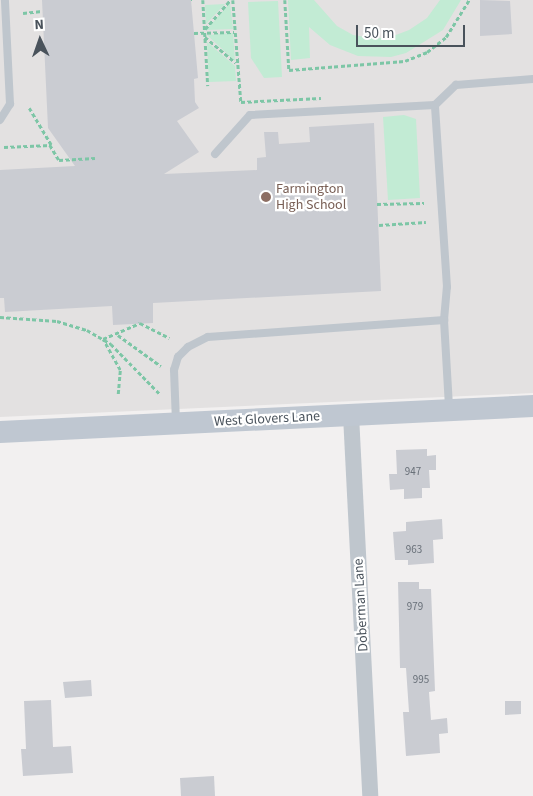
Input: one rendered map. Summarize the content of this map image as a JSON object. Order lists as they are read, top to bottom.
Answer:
{
  "streets": {
    "street": ["West Glovers Lane", "Doberman Lane"]
  },
  "crossings": [
    ["West Glovers Lane", "Doberman Lane"]
  ],
  "places": ["Farmington High School"],
  "house_numbers": [
    "947",
    "963",
    "979",
    "995"
  ],
  "scale_bar": "50 m",
  "north": "top"
}
